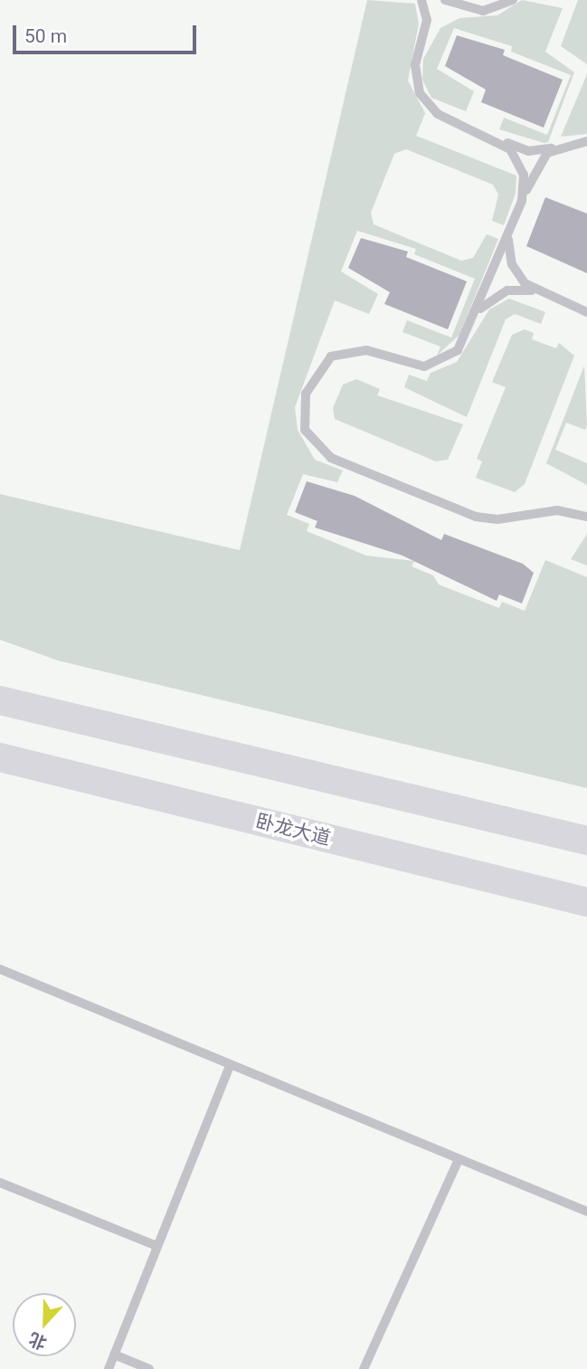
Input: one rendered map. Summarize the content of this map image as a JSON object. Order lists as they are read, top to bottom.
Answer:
{
  "streets": {
    "main road": ["卧龙大道"]
  },
  "scale_bar": "50 m",
  "north": "bottom"
}
